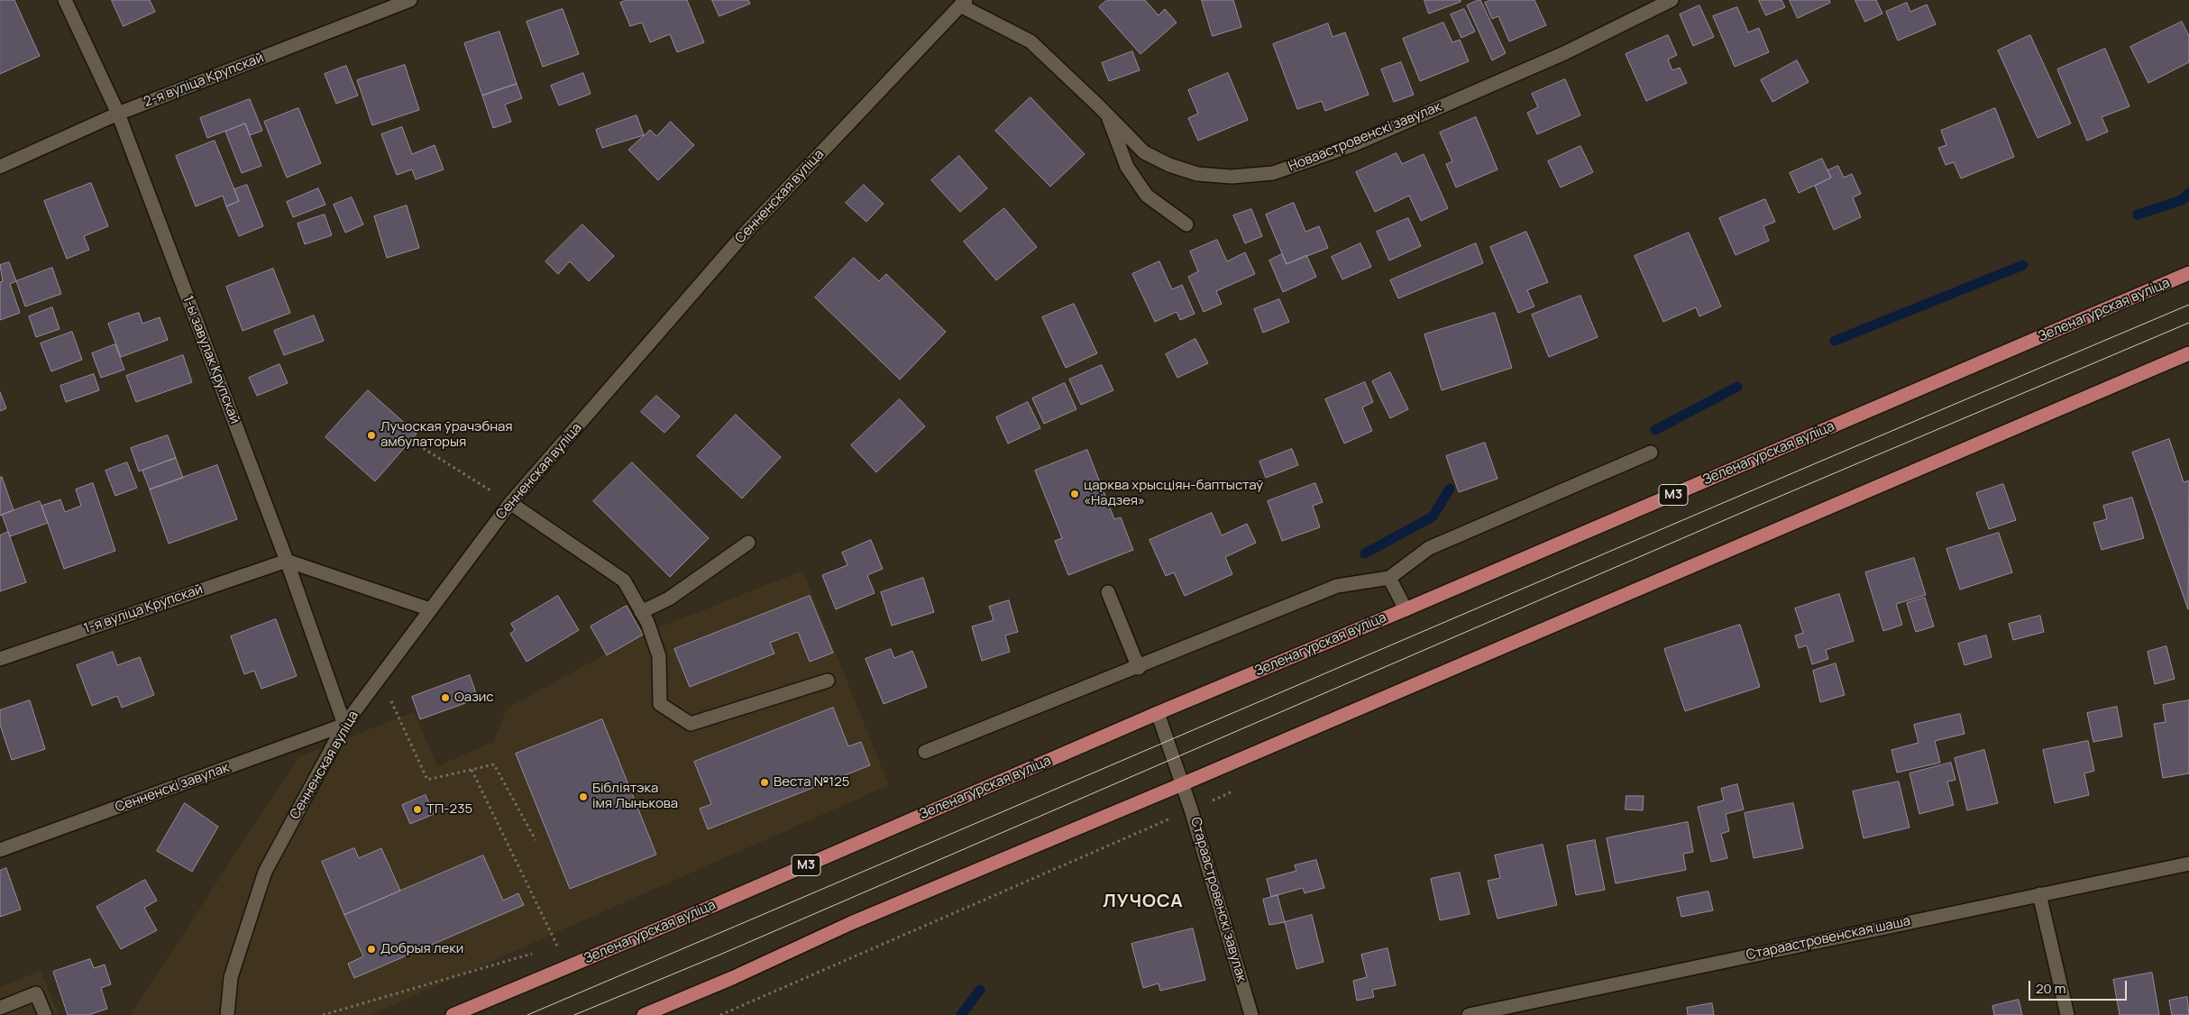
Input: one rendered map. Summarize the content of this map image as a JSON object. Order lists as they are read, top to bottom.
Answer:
{
  "streets": {
    "main road": ["Зеленагурская вуліца", "М3"],
    "street": [
      "2-я вуліца Крупскай",
      "Новаастровенскі завулак",
      "Сенненская вуліца",
      "1-ы завулак Крупскай",
      "1-я вуліца Крупскай",
      "Сенненскі завулак",
      "Стараастровенскі завулак",
      "Стараастровенская шаша"
    ]
  },
  "crossings": [
    ["2-я вуліца Крупскай", "1-ы завулак Крупскай"],
    ["Новаастровенскі завулак", "Сенненская вуліца"],
    ["Сенненская вуліца", "1-ы завулак Крупскай"],
    ["Сенненская вуліца", "Сенненскі завулак"],
    ["Зеленагурская вуліца", "Стараастровенскі завулак"],
    ["1-ы завулак Крупскай", "1-я вуліца Крупскай"],
    ["1-ы завулак Крупскай", "Сенненскі завулак"]
  ],
  "districts": ["ЛУЧОСА"],
  "places": [
    "Лучоская ўрачэбная амбулаторыя",
    "царква хрысціян-баптыстаў «Надзея»",
    "Оазис",
    "Веста №125",
    "Бібліятэка імя Лынькова",
    "ТП-235",
    "Добрыя леки"
  ],
  "scale_bar": "20 m"
}
